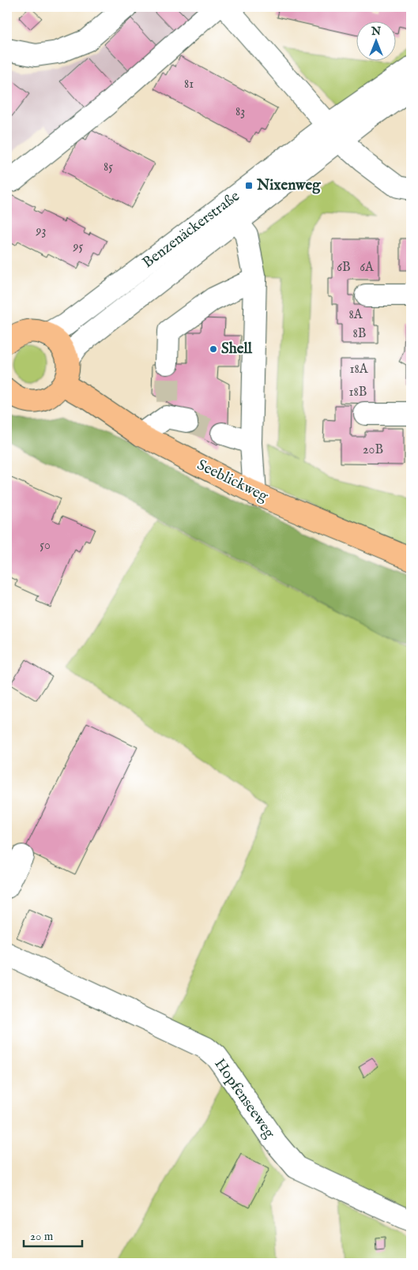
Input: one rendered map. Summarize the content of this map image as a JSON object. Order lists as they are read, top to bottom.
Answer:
{
  "streets": {
    "main road": ["Seeblickweg"],
    "street": ["Benzenäckerstraße", "Hopfenseeweg"]
  },
  "places": {
    "transit": ["Nixenweg"],
    "other": ["Shell"]
  },
  "house_numbers": [
    "81",
    "83",
    "85",
    "93",
    "95",
    "6B",
    "6A",
    "8A",
    "8B",
    "18A",
    "18B",
    "20B",
    "50"
  ],
  "scale_bar": "20 m",
  "north": "top"
}
